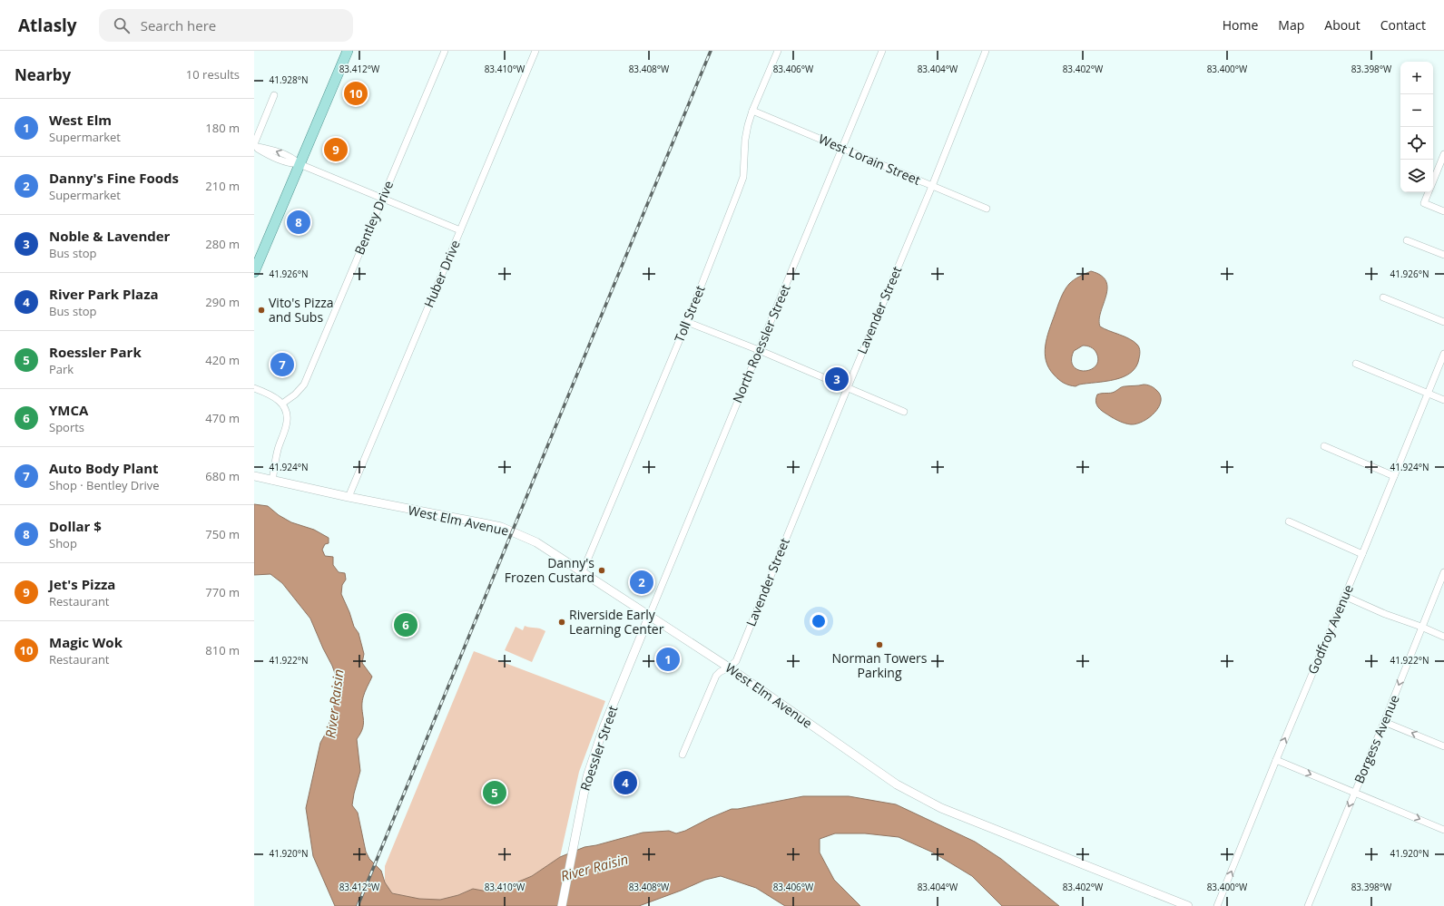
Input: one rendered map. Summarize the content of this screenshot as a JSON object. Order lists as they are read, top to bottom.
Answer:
{
  "streets": {
    "street": [
      "West Lorain Street",
      "Bentley Drive",
      "Huber Drive",
      "Lavender Street",
      "Toll Street",
      "North Roessler Street",
      "West Elm Avenue",
      "Godfroy Avenue",
      "Borgess Avenue",
      "Roessler Street"
    ]
  },
  "crossings": [
    ["West Lorain Street", "Lavender Street"],
    ["West Lorain Street", "Toll Street"],
    ["West Lorain Street", "North Roessler Street"],
    ["Huber Drive", "West Elm Avenue"],
    ["Lavender Street", "West Elm Avenue"],
    ["Toll Street", "West Elm Avenue"],
    ["North Roessler Street", "West Elm Avenue"],
    ["North Roessler Street", "Roessler Street"],
    ["West Elm Avenue", "Roessler Street"]
  ],
  "one_way": ["Godfroy Avenue", "Borgess Avenue"],
  "water": ["River Raisin"],
  "places": [
    "Vito's Pizza and Subs",
    "Danny's Frozen Custard",
    "Riverside Early Learning Center",
    "Norman Towers Parking"
  ],
  "page": {
    "header": "Atlasly",
    "search": "Search here",
    "nav": [
      "Home",
      "Map",
      "About",
      "Contact"
    ],
    "heading": ["Nearby", "10 results"],
    "map_buttons": ["+", "−"],
    "pins": [
      "10",
      "9",
      "8",
      "7",
      "3",
      "2",
      "6",
      "1",
      "4",
      "5"
    ],
    "list": [
      {
        "mark": "1",
        "name": "West Elm",
        "note": "Supermarket",
        "value": "180 m"
      },
      {
        "mark": "2",
        "name": "Danny's Fine Foods",
        "note": "Supermarket",
        "value": "210 m"
      },
      {
        "mark": "3",
        "name": "Noble & Lavender",
        "note": "Bus stop",
        "value": "280 m"
      },
      {
        "mark": "4",
        "name": "River Park Plaza",
        "note": "Bus stop",
        "value": "290 m"
      },
      {
        "mark": "5",
        "name": "Roessler Park",
        "note": "Park",
        "value": "420 m"
      },
      {
        "mark": "6",
        "name": "YMCA",
        "note": "Sports",
        "value": "470 m"
      },
      {
        "mark": "7",
        "name": "Auto Body Plant",
        "note": "Shop · Bentley Drive",
        "value": "680 m"
      },
      {
        "mark": "8",
        "name": "Dollar $",
        "note": "Shop",
        "value": "750 m"
      },
      {
        "mark": "9",
        "name": "Jet's Pizza",
        "note": "Restaurant",
        "value": "770 m"
      },
      {
        "mark": "10",
        "name": "Magic Wok",
        "note": "Restaurant",
        "value": "810 m"
      }
    ]
  },
  "coordinates": [
    "83.412°W",
    "83.410°W",
    "83.408°W",
    "83.406°W",
    "83.404°W",
    "83.402°W",
    "83.400°W",
    "83.398°W",
    "41.928°N",
    "41.926°N",
    "41.924°N",
    "41.922°N",
    "41.920°N"
  ]
}
